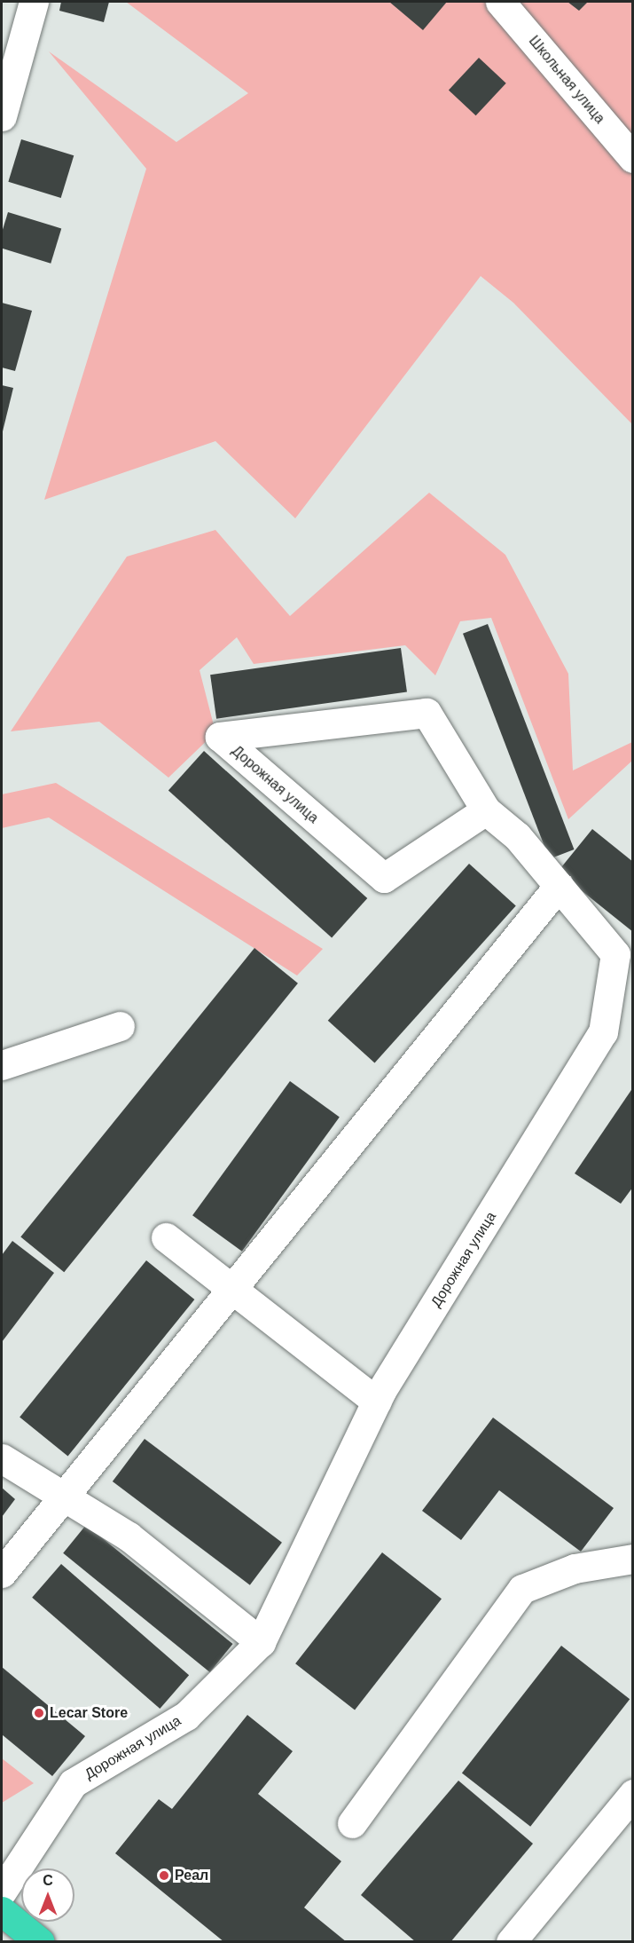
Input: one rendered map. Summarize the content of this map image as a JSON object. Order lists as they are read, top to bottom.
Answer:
{
  "streets": {
    "street": ["Школьная улица", "Дорожная улица"]
  },
  "places": ["Lecar Store", "Реал"],
  "north": "top"
}
